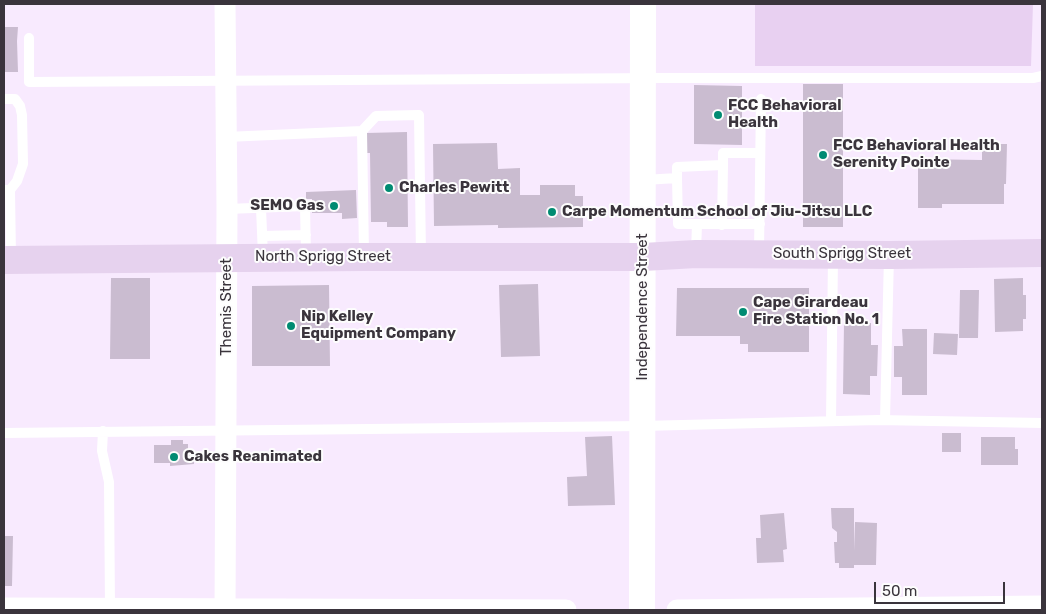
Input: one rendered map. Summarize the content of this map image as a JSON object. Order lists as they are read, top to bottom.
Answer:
{
  "streets": {
    "main road": ["South Sprigg Street", "North Sprigg Street"],
    "street": ["Themis Street", "Independence Street"]
  },
  "crossings": [
    ["South Sprigg Street", "North Sprigg Street"],
    ["South Sprigg Street", "Independence Street"],
    ["North Sprigg Street", "Themis Street"],
    ["North Sprigg Street", "Independence Street"]
  ],
  "places": [
    "FCC Behavioral Health",
    "FCC Behavioral Health Serenity Pointe",
    "Charles Pewitt",
    "SEMO Gas",
    "Carpe Momentum School of Jiu-Jitsu LLC",
    "Cape Girardeau Fire Station No. 1",
    "Nip Kelley Equipment Company",
    "Cakes Reanimated"
  ],
  "scale_bar": "50 m"
}
